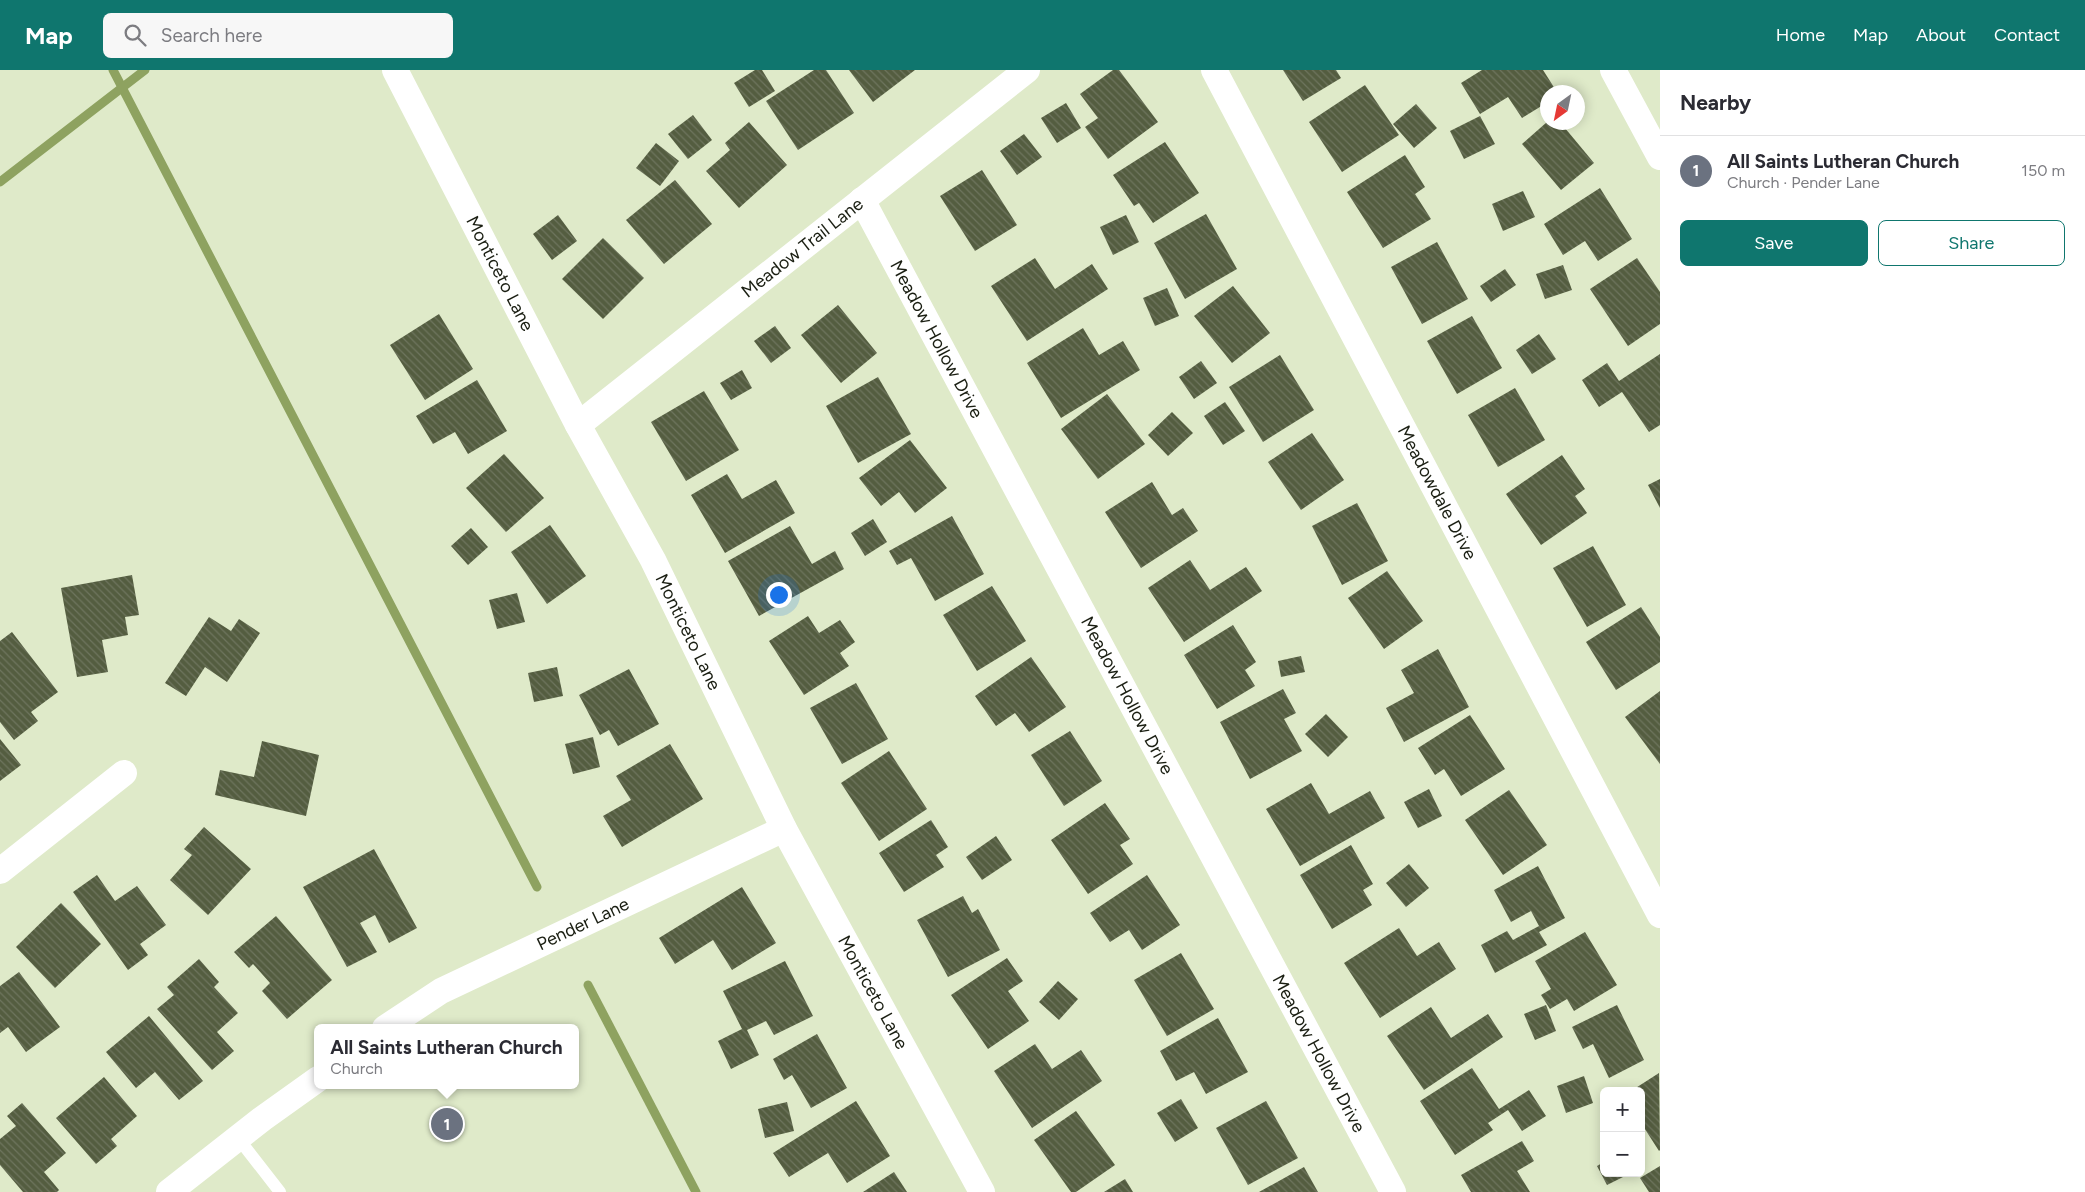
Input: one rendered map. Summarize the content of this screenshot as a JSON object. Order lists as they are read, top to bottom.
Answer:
{
  "streets": {
    "street": [
      "Meadow Trail Lane",
      "Monticeto Lane",
      "Meadow Hollow Drive",
      "Meadowdale Drive",
      "Pender Lane"
    ]
  },
  "crossings": [
    ["Meadow Trail Lane", "Monticeto Lane"],
    ["Meadow Trail Lane", "Meadow Hollow Drive"],
    ["Monticeto Lane", "Pender Lane"]
  ],
  "north": "bottom left",
  "page": {
    "header": "Map",
    "search": "Search here",
    "nav": [
      "Home",
      "Map",
      "About",
      "Contact"
    ],
    "heading": "Nearby",
    "list": [
      {
        "mark": "1",
        "name": "All Saints Lutheran Church",
        "note": "Church · Pender Lane",
        "value": "150 m"
      }
    ],
    "buttons": ["Save", "Share"],
    "popup": ["All Saints Lutheran Church", "Church"],
    "map_buttons": ["+", "−"],
    "pins": "1"
  }
}
